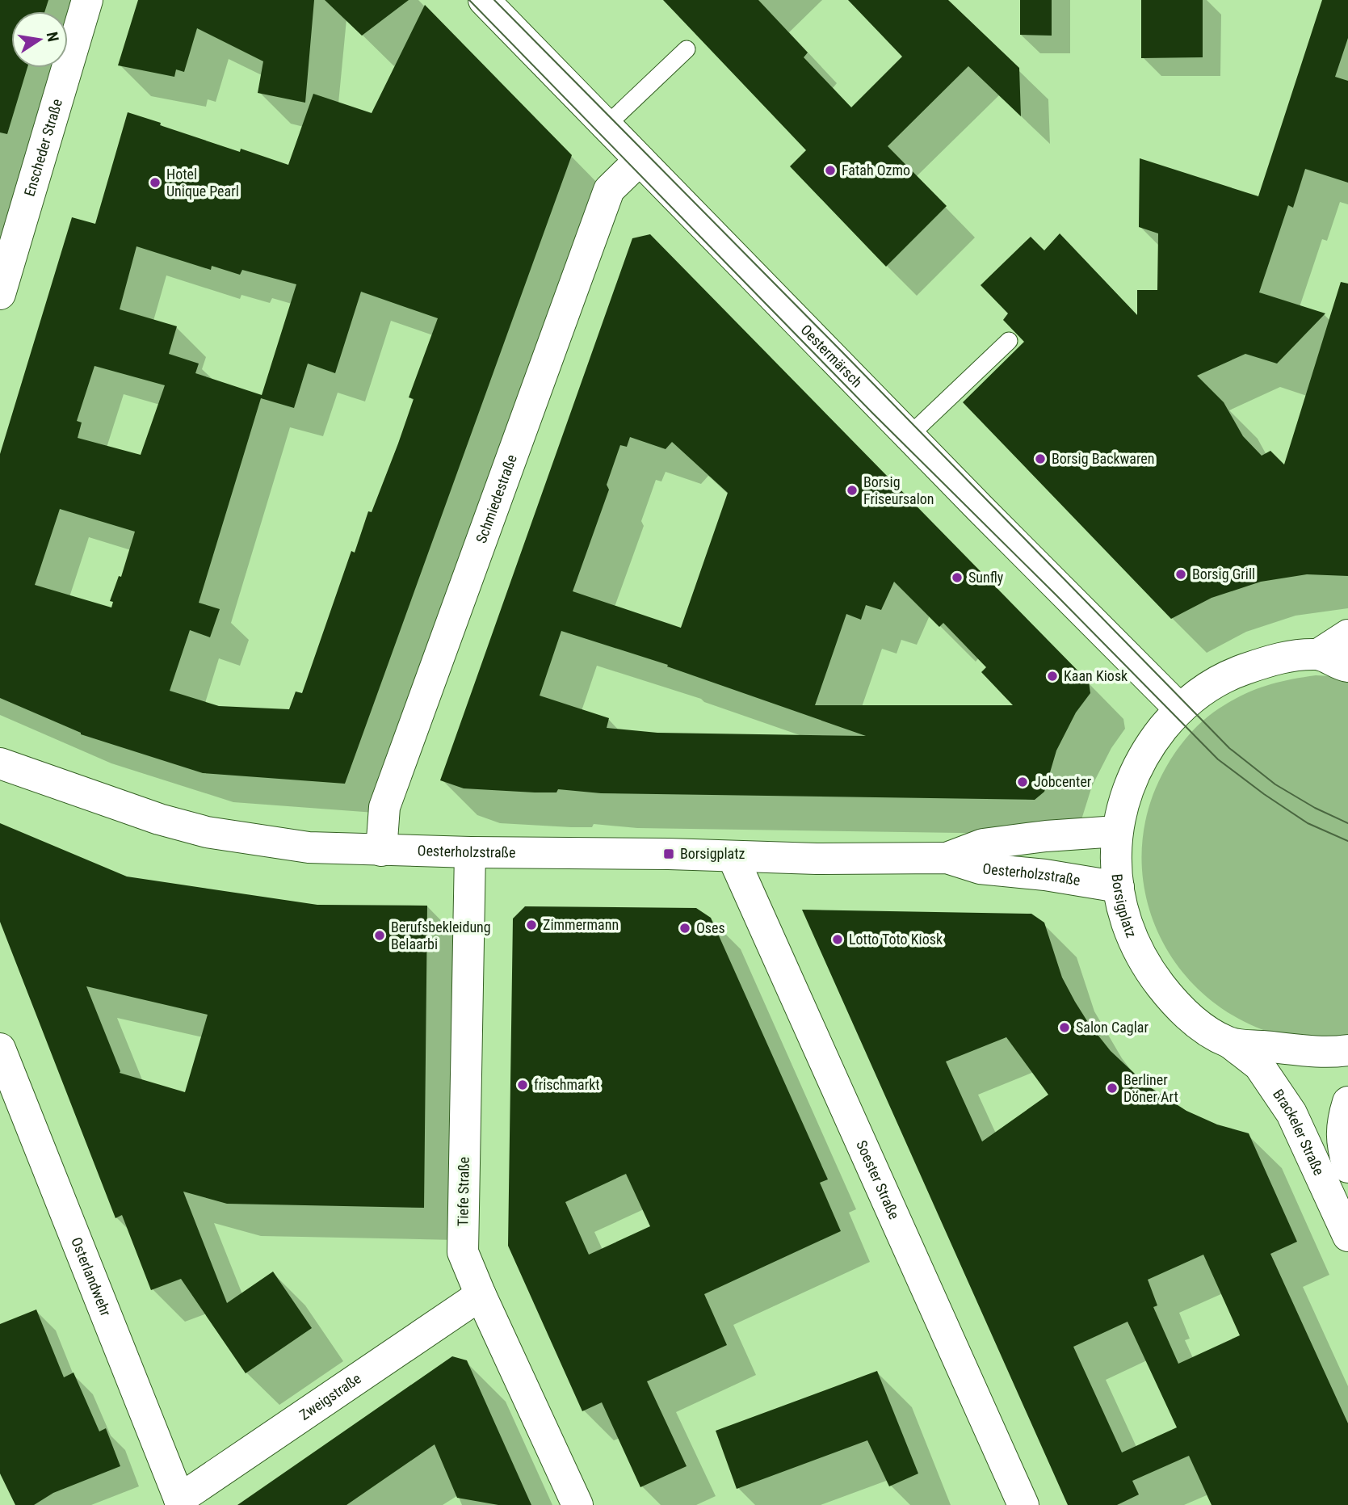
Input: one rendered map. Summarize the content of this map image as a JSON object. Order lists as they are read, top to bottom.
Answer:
{
  "streets": {
    "street": [
      "Enscheder Straße",
      "Oestermärsch",
      "Schmiedestraße",
      "Oesterholzstraße",
      "Borsigplatz",
      "Brackeler Straße",
      "Soester Straße",
      "Tiefe Straße",
      "Osterlandwehr",
      "Zweigstraße"
    ]
  },
  "crossings": [
    ["Oestermärsch", "Schmiedestraße"],
    ["Oestermärsch", "Borsigplatz"],
    ["Schmiedestraße", "Oesterholzstraße"],
    ["Oesterholzstraße", "Borsigplatz"],
    ["Oesterholzstraße", "Soester Straße"],
    ["Oesterholzstraße", "Tiefe Straße"],
    ["Borsigplatz", "Brackeler Straße"],
    ["Tiefe Straße", "Zweigstraße"],
    ["Osterlandwehr", "Zweigstraße"]
  ],
  "places": {
    "other": [
      "Fatah Ozmo",
      "Hotel Unique Pearl",
      "Borsig Backwaren",
      "Borsig Friseursalon",
      "Borsig Grill",
      "Sunfly",
      "Kaan Kiosk",
      "Jobcenter",
      "Zimmermann",
      "Oses",
      "Berufsbekleidung Belaarbi",
      "Lotto Toto Kiosk",
      "Salon Caglar",
      "frischmarkt",
      "Berliner Döner Art"
    ],
    "transit": ["Borsigplatz"]
  },
  "north": "right"
}
